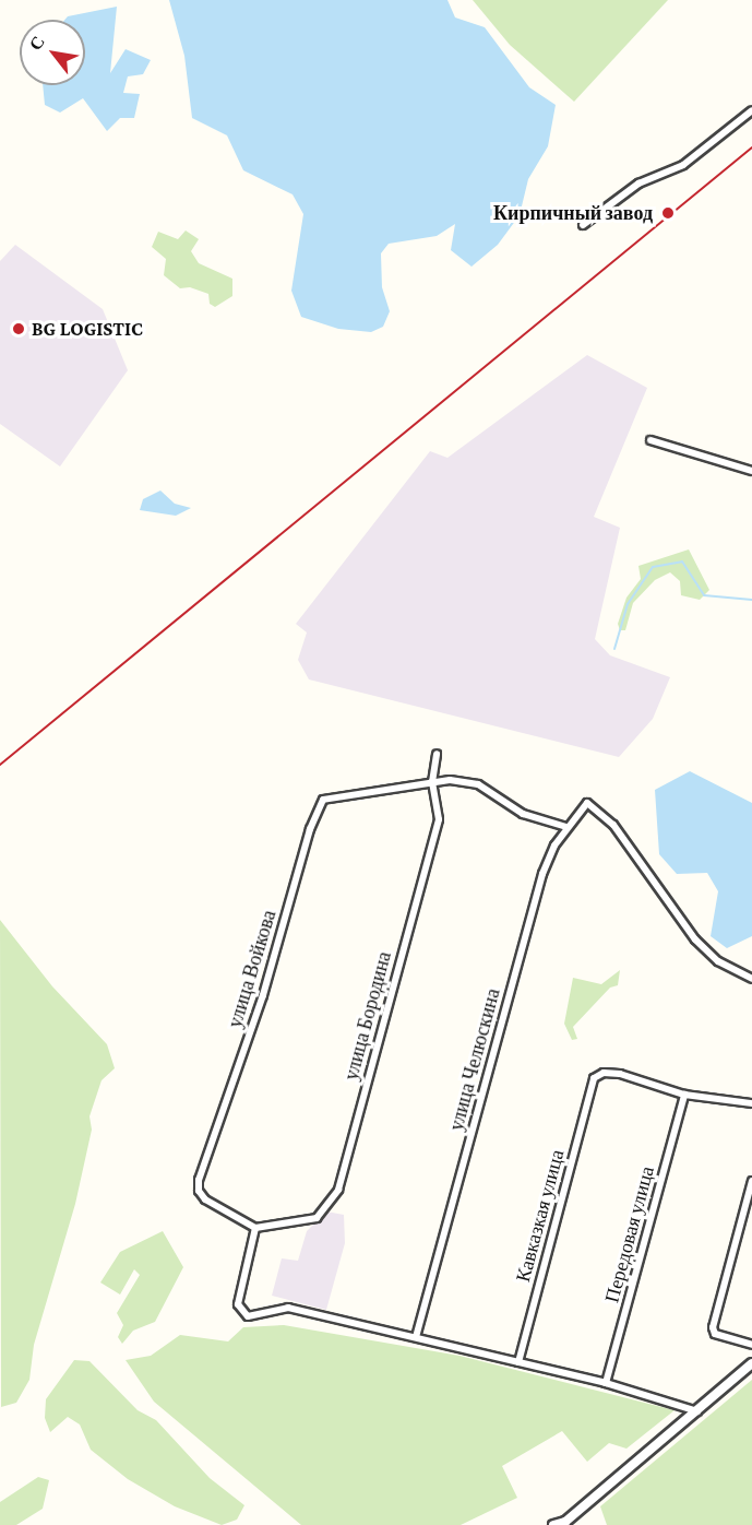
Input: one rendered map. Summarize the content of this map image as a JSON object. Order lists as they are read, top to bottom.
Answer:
{
  "streets": {
    "street": [
      "улица Войкова",
      "улица Бородина",
      "улица Челюскина",
      "Кавказкая улица",
      "Передовая улица"
    ]
  },
  "crossings": [
    ["улица Войкова", "улица Бородина"],
    ["Кавказкая улица", "Передовая улица"]
  ],
  "places": ["Кирпичный завод", "BG LOGISTIC"],
  "north": "top left"
}
